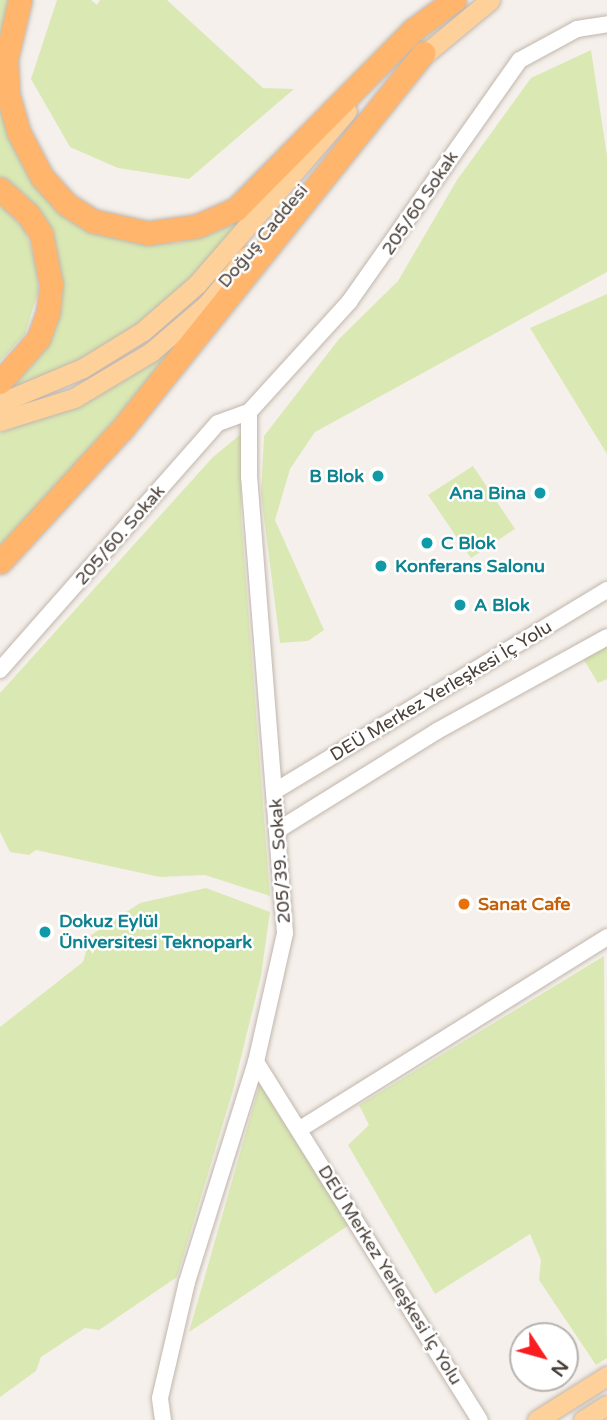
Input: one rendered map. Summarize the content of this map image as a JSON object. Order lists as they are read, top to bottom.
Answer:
{
  "streets": {
    "main road": ["Doğuş Caddesi"],
    "street": [
      "205/60 Sokak",
      "205/60. Sokak",
      "DEÜ Merkez Yerleşkesi İç Yolu",
      "205/39. Sokak"
    ]
  },
  "crossings": [
    ["205/60 Sokak", "205/60. Sokak"],
    ["205/60 Sokak", "205/39. Sokak"],
    ["205/60. Sokak", "205/39. Sokak"],
    ["DEÜ Merkez Yerleşkesi İç Yolu", "205/39. Sokak"]
  ],
  "places": [
    "B Blok",
    "Ana Bina",
    "C Blok",
    "Konferans Salonu",
    "A Blok",
    "Sanat Cafe",
    "Dokuz Eylül Üniversitesi Teknopark"
  ],
  "north": "bottom right"
}
